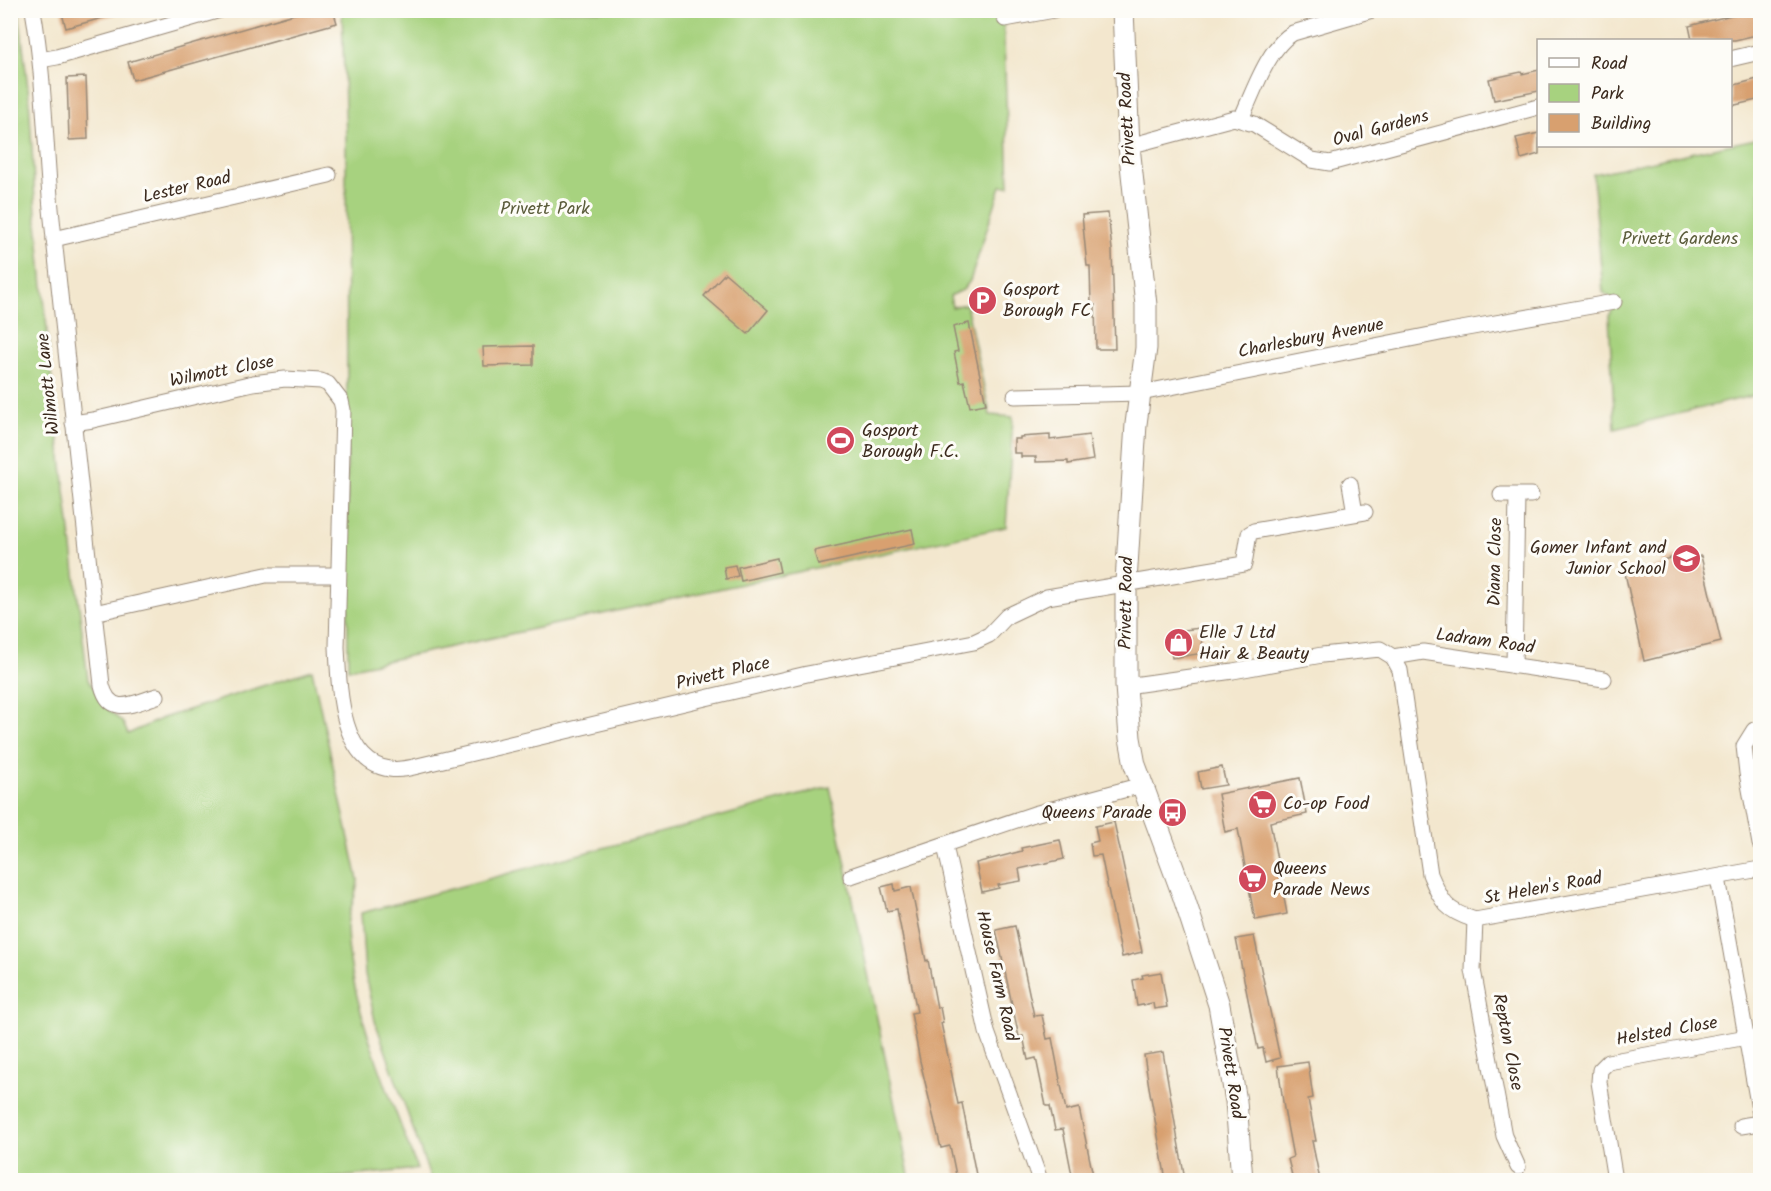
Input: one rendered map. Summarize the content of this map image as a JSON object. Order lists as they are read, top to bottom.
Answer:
{
  "streets": {
    "main road": ["Privett Road"],
    "street": [
      "Oval Gardens",
      "Lester Road",
      "Charlesbury Avenue",
      "Wilmott Close",
      "Wilmott Lane",
      "Diana Close",
      "Ladram Road",
      "Privett Place",
      "St Helen's Road",
      "House Farm Road",
      "Helsted Close",
      "Repton Close"
    ]
  },
  "crossings": [
    ["Privett Road", "Charlesbury Avenue"],
    ["Privett Road", "Ladram Road"],
    ["Privett Road", "Privett Place"],
    ["Lester Road", "Wilmott Lane"],
    ["Wilmott Close", "Wilmott Lane"],
    ["Wilmott Close", "Privett Place"],
    ["Diana Close", "Ladram Road"],
    ["Ladram Road", "St Helen's Road"],
    ["St Helen's Road", "Repton Close"]
  ],
  "parks": ["Privett Park", "Privett Gardens"],
  "places": {
    "parking": ["Gosport Borough FC"],
    "sports": ["Gosport Borough F.C."],
    "school or university": ["Gomer Infant and Junior School"],
    "shop": ["Elle J Ltd Hair & Beauty"],
    "supermarket": ["Co-op Food", "Queens Parade News"],
    "bus stop": ["Queens Parade"]
  },
  "legend": ["Road", "Park", "Building"]
}
